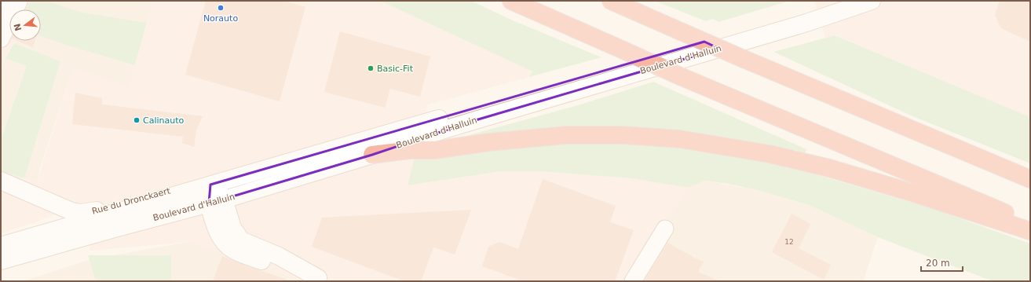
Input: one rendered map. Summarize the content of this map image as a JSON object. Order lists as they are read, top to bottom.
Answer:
{
  "streets": {
    "main road": ["Boulevard d'Halluin", "Rue du Dronckaert"]
  },
  "crossings": [
    ["Boulevard d'Halluin", "Rue du Dronckaert"]
  ],
  "places": ["Norauto", "Basic-Fit", "Calinauto"],
  "house_numbers": ["12"],
  "scale_bar": "20 m",
  "north": "left"
}
